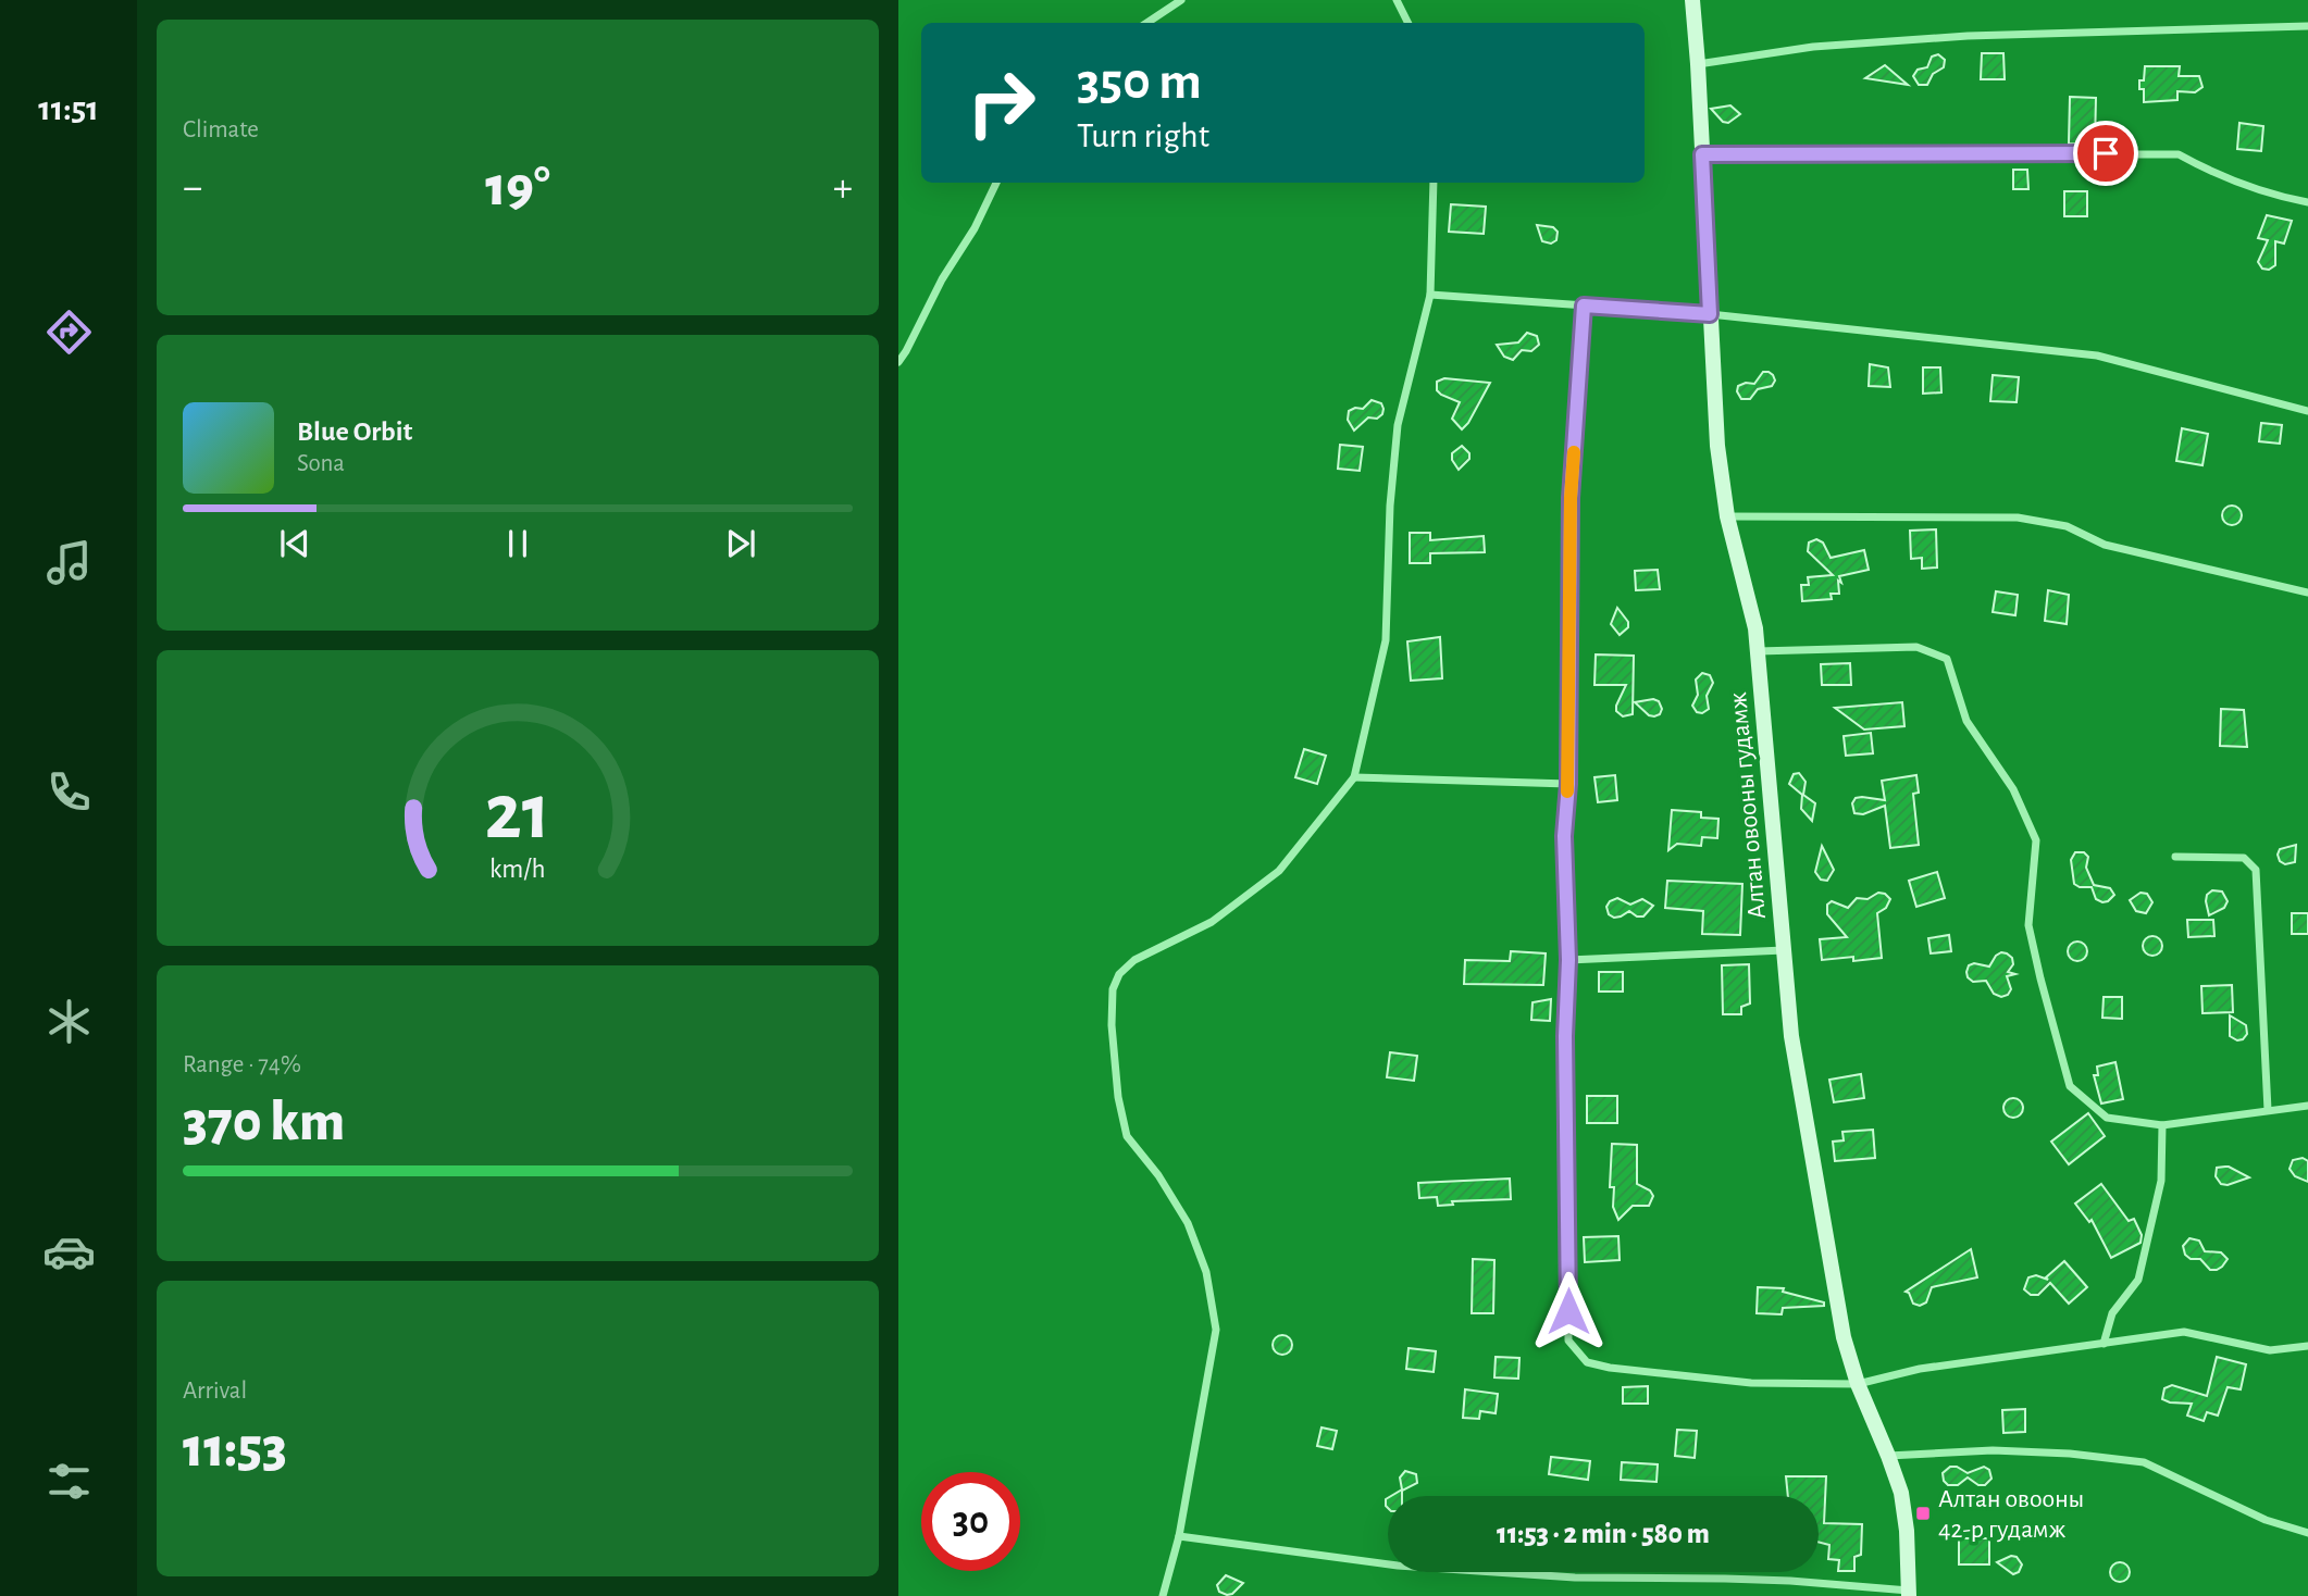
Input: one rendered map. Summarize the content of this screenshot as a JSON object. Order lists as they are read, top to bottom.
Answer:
{
  "streets": {
    "main road": ["Алтан овооны гудамж"]
  },
  "places": {
    "transit": ["Алтан овооны 42-р гудамж"]
  },
  "page": {
    "tabs": "11:51",
    "tile": [
      "Climate",
      ["Range · 74%", "370 km"],
      ["Arrival", "11:53"]
    ],
    "turn": ["350 m", "Turn right"],
    "heat": ["−", "19°", "+"],
    "song": ["Blue Orbit", "Sona"],
    "limit": "30",
    "trip": "11:53 · 2 min · 580 m",
    "gauge": ["21", "km/h"]
  }
}
